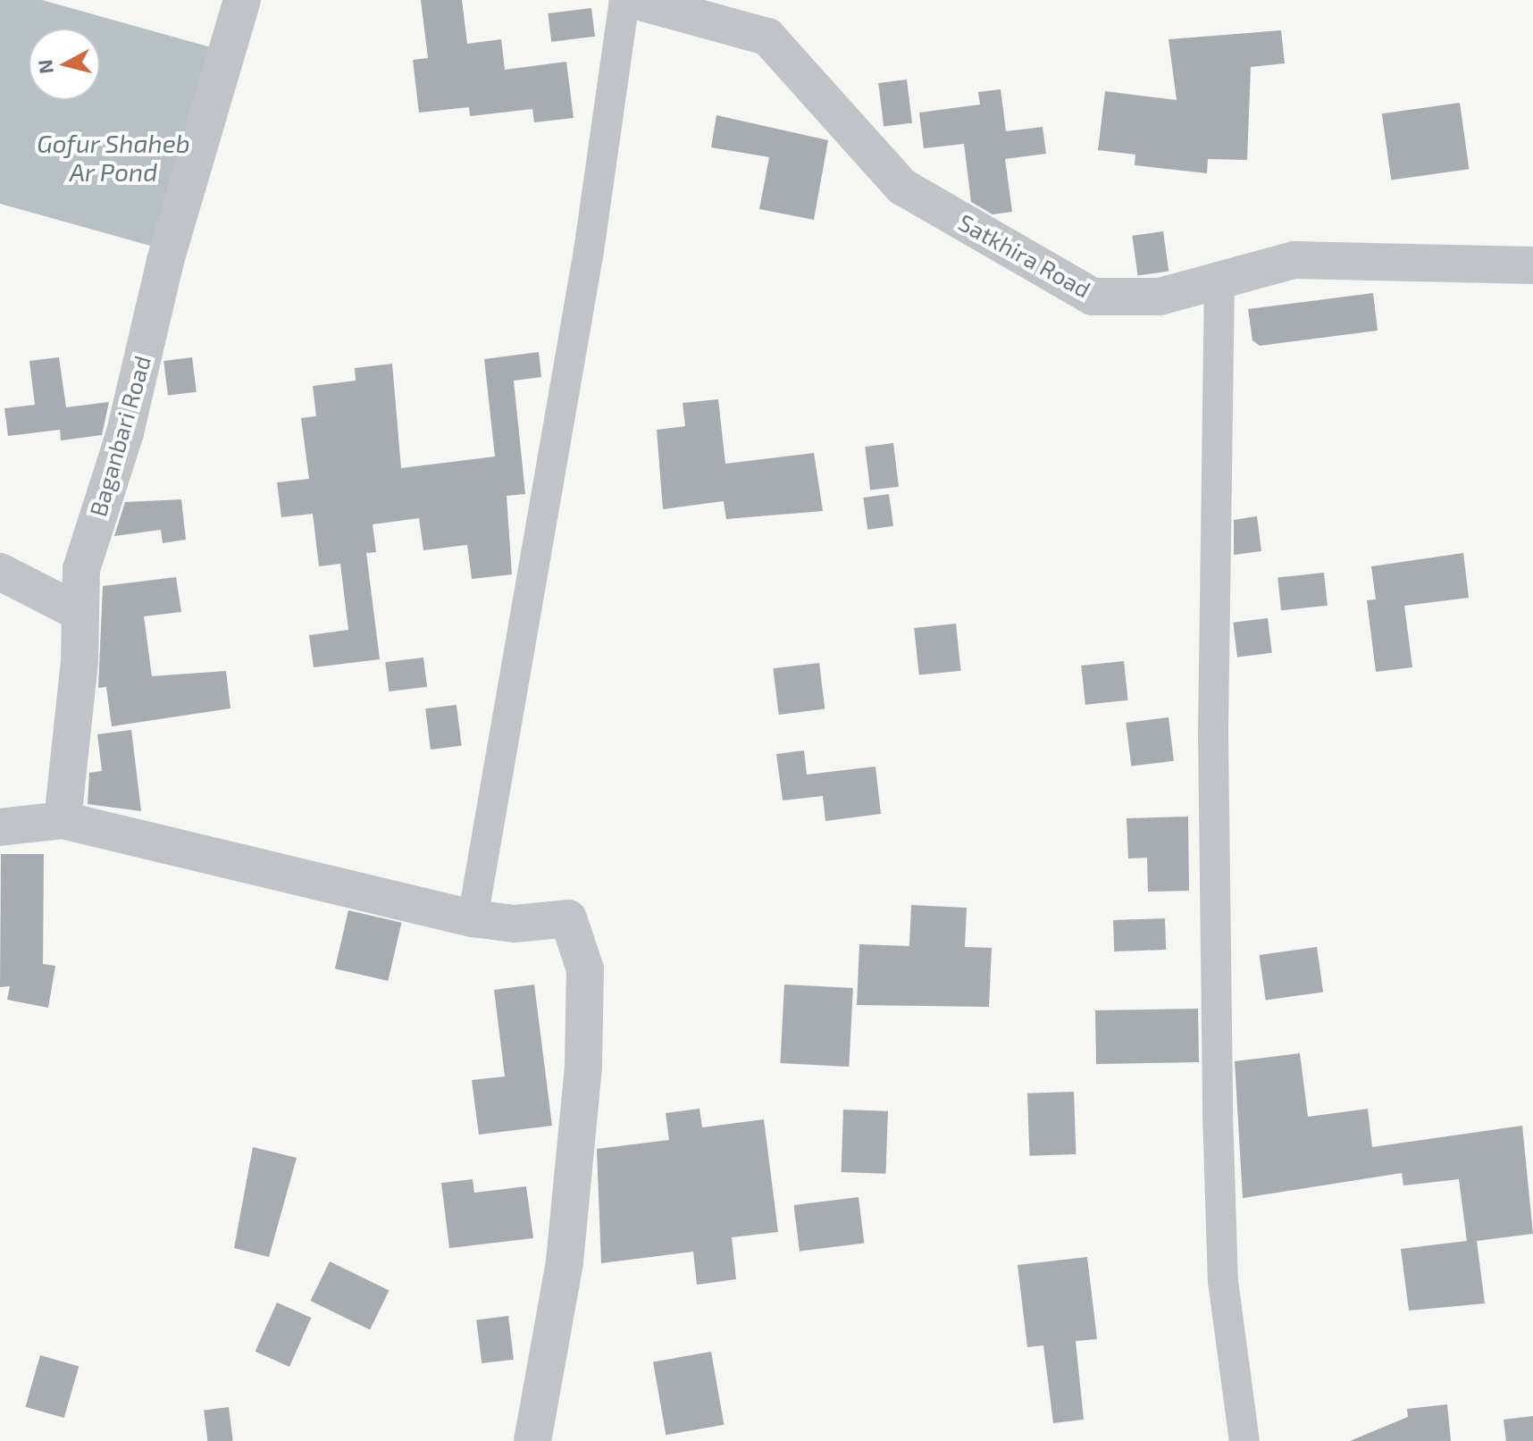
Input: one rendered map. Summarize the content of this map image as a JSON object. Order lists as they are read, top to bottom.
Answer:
{
  "streets": {
    "street": ["Satkhira Road", "Baganbari Road"]
  },
  "water": ["Gofur Shaheb Ar Pond"],
  "north": "left"
}
